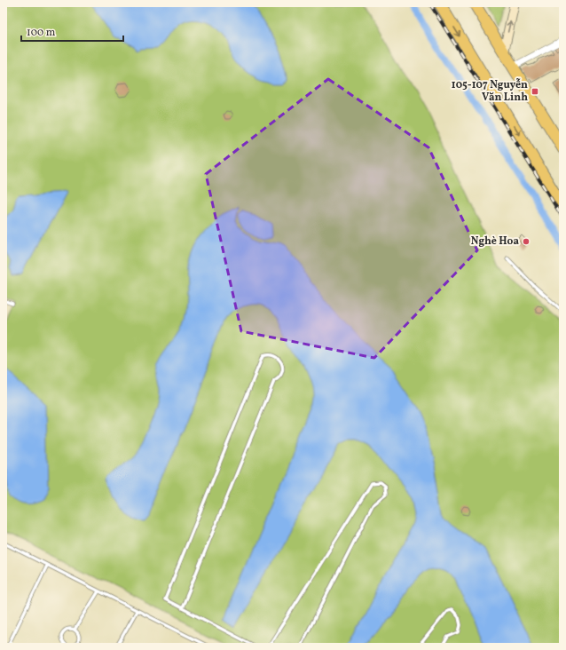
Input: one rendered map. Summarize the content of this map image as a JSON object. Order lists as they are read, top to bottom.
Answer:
{
  "places": {
    "transit": ["105-107 Nguyễn Văn Linh"],
    "other": ["Nghè Hoa"]
  },
  "scale_bar": "100 m"
}
